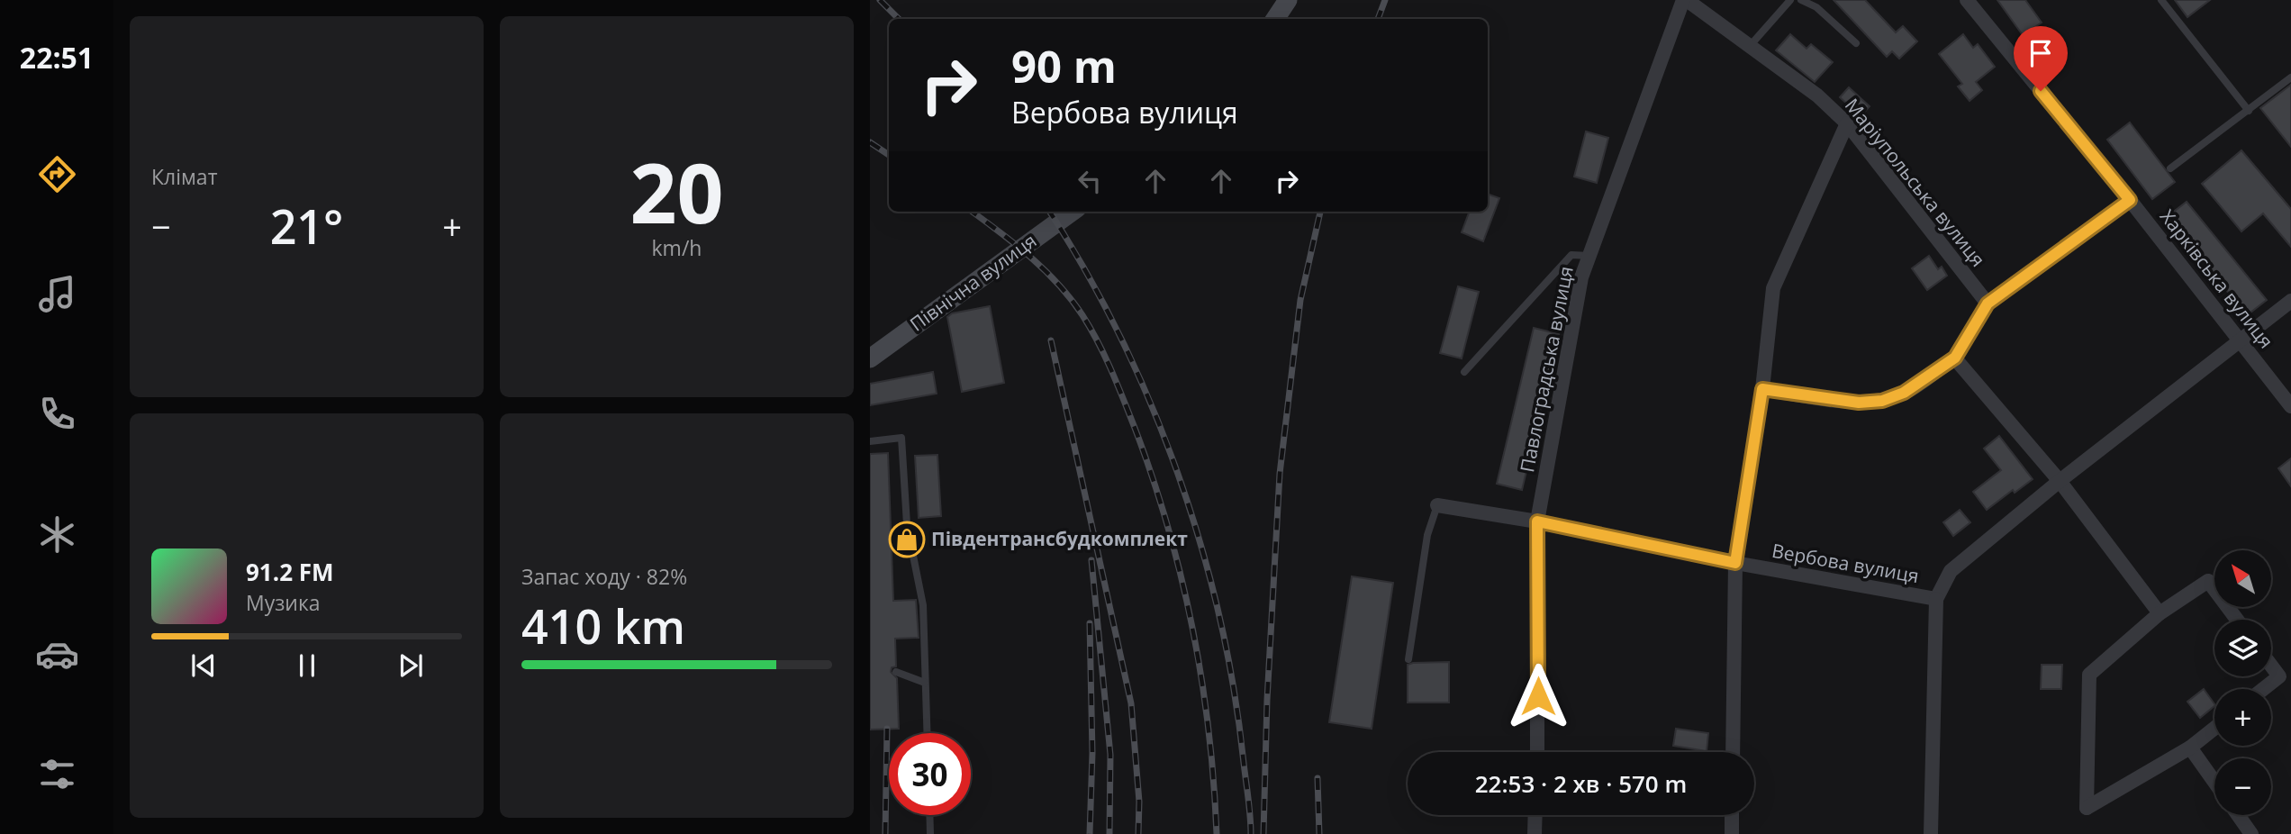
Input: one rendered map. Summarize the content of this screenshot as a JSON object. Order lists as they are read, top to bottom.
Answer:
{
  "streets": {
    "street": [
      "Маріупольська вулиця",
      "Харківська вулиця",
      "Північна вулиця",
      "Павлоградська вулиця",
      "Вербова вулиця"
    ]
  },
  "crossings": [
    ["Маріупольська вулиця", "Павлоградська вулиця"],
    ["Харківська вулиця", "Вербова вулиця"],
    ["Павлоградська вулиця", "Вербова вулиця"]
  ],
  "places": {
    "shop": ["Південтрансбудкомплект"]
  },
  "north": "top left",
  "page": {
    "tabs": "22:51",
    "tile": [
      "Клімат",
      ["20", "km/h"],
      ["Запас ходу · 82%", "410 km"]
    ],
    "turn": ["90 m", "Вербова вулиця"],
    "heat": ["−", "21°", "+"],
    "song": ["91.2 FM", "Музика"],
    "map_buttons": ["+", "−"],
    "limit": "30",
    "trip": "22:53 · 2 хв · 570 m"
  }
}
